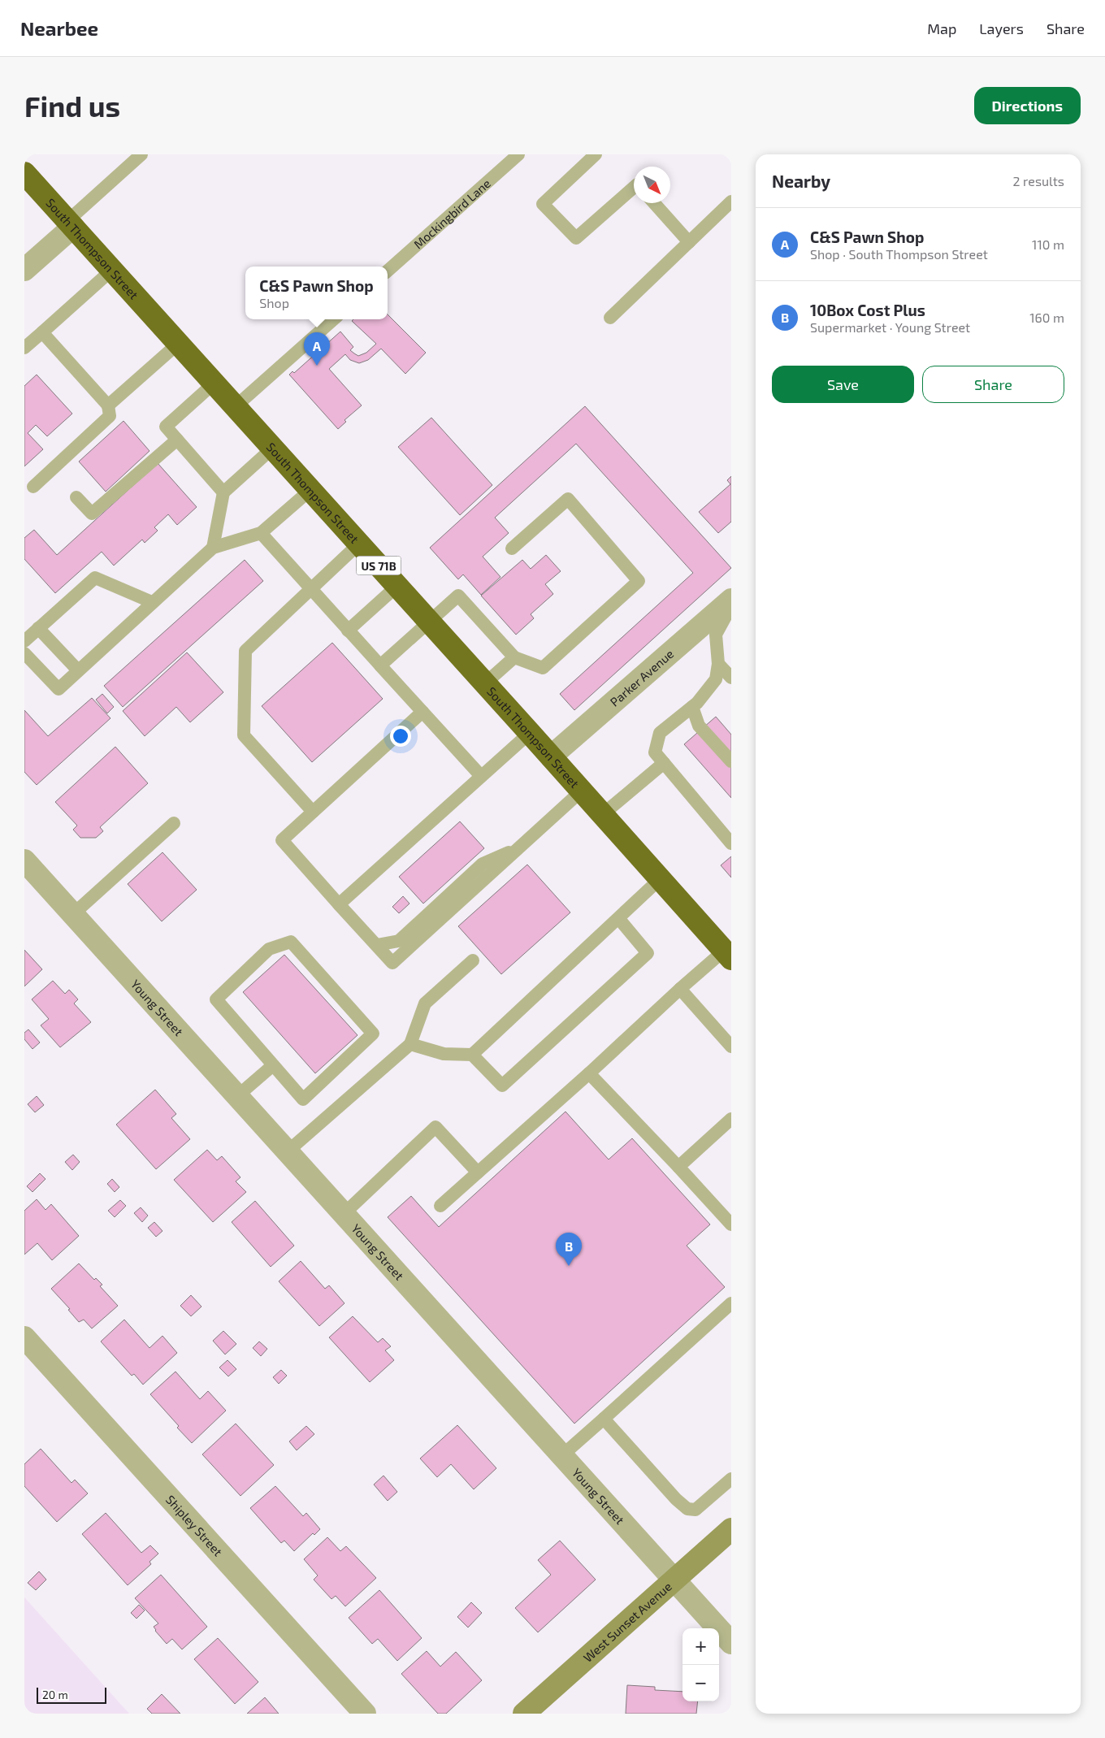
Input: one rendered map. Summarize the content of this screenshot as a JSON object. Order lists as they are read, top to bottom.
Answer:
{
  "streets": {
    "highway": ["South Thompson Street", "US 71B"],
    "street": [
      "Parker Avenue",
      "Young Street",
      "Shipley Street",
      "West Sunset Avenue"
    ],
    "lane": ["Mockingbird Lane"]
  },
  "crossings": [
    ["South Thompson Street", "Parker Avenue"],
    ["Young Street", "West Sunset Avenue"]
  ],
  "scale_bar": "20 m",
  "north": "bottom right",
  "page": {
    "header": "Nearbee",
    "nav": ["Map", "Layers", "Share"],
    "buttons": [
      "Directions",
      ["Save", "Share"]
    ],
    "title": "Find us",
    "heading": ["Nearby", "2 results"],
    "list": [
      {
        "mark": "A",
        "name": "C&S Pawn Shop",
        "note": "Shop · South Thompson Street",
        "value": "110 m"
      },
      {
        "mark": "B",
        "name": "10Box Cost Plus",
        "note": "Supermarket · Young Street",
        "value": "160 m"
      }
    ],
    "popup": ["C&S Pawn Shop", "Shop"],
    "pins": ["A", "B"],
    "map_buttons": ["+", "−"],
    "scale": "20 m"
  }
}
